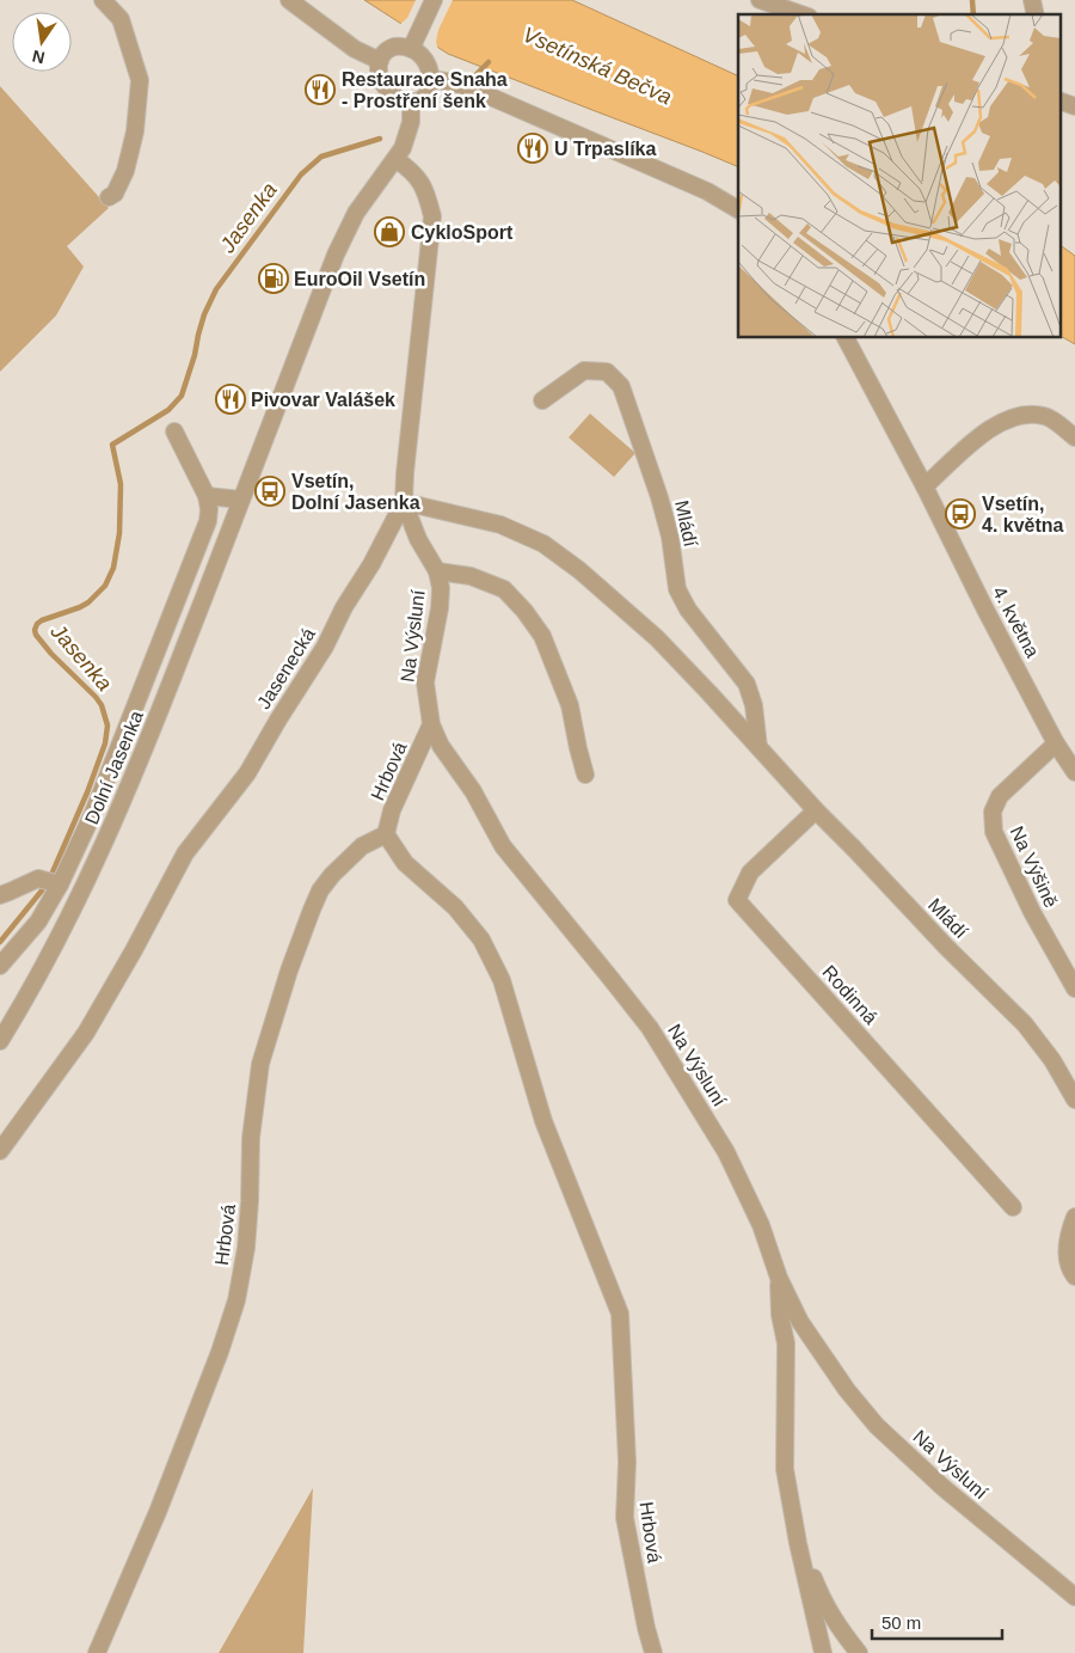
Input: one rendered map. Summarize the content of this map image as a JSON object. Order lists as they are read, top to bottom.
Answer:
{
  "streets": {
    "street": [
      "Mládí",
      "4. května",
      "Na Výsluní",
      "Jasenecká",
      "Dolní Jasenka",
      "Hrbová",
      "Na Výšině",
      "Rodinná"
    ]
  },
  "crossings": [
    ["Mládí", "Na Výsluní"],
    ["Mládí", "Jasenecká"],
    ["Mládí", "Rodinná"],
    ["4. května", "Na Výšině"],
    ["Na Výsluní", "Jasenecká"],
    ["Na Výsluní", "Hrbová"],
    ["Jasenecká", "Dolní Jasenka"]
  ],
  "water": ["Vsetínská Bečva", "Jasenka"],
  "places": {
    "restaurant": ["Restaurace Snaha - Prostření šenk", "U Trpaslíka", "Pivovar Valášek"],
    "shop": ["CykloSport"],
    "fuel station": ["EuroOil Vsetín"],
    "bus stop": ["Vsetín, Dolní Jasenka", "Vsetín, 4. května"]
  },
  "scale_bar": "50 m",
  "north": "bottom"
}
